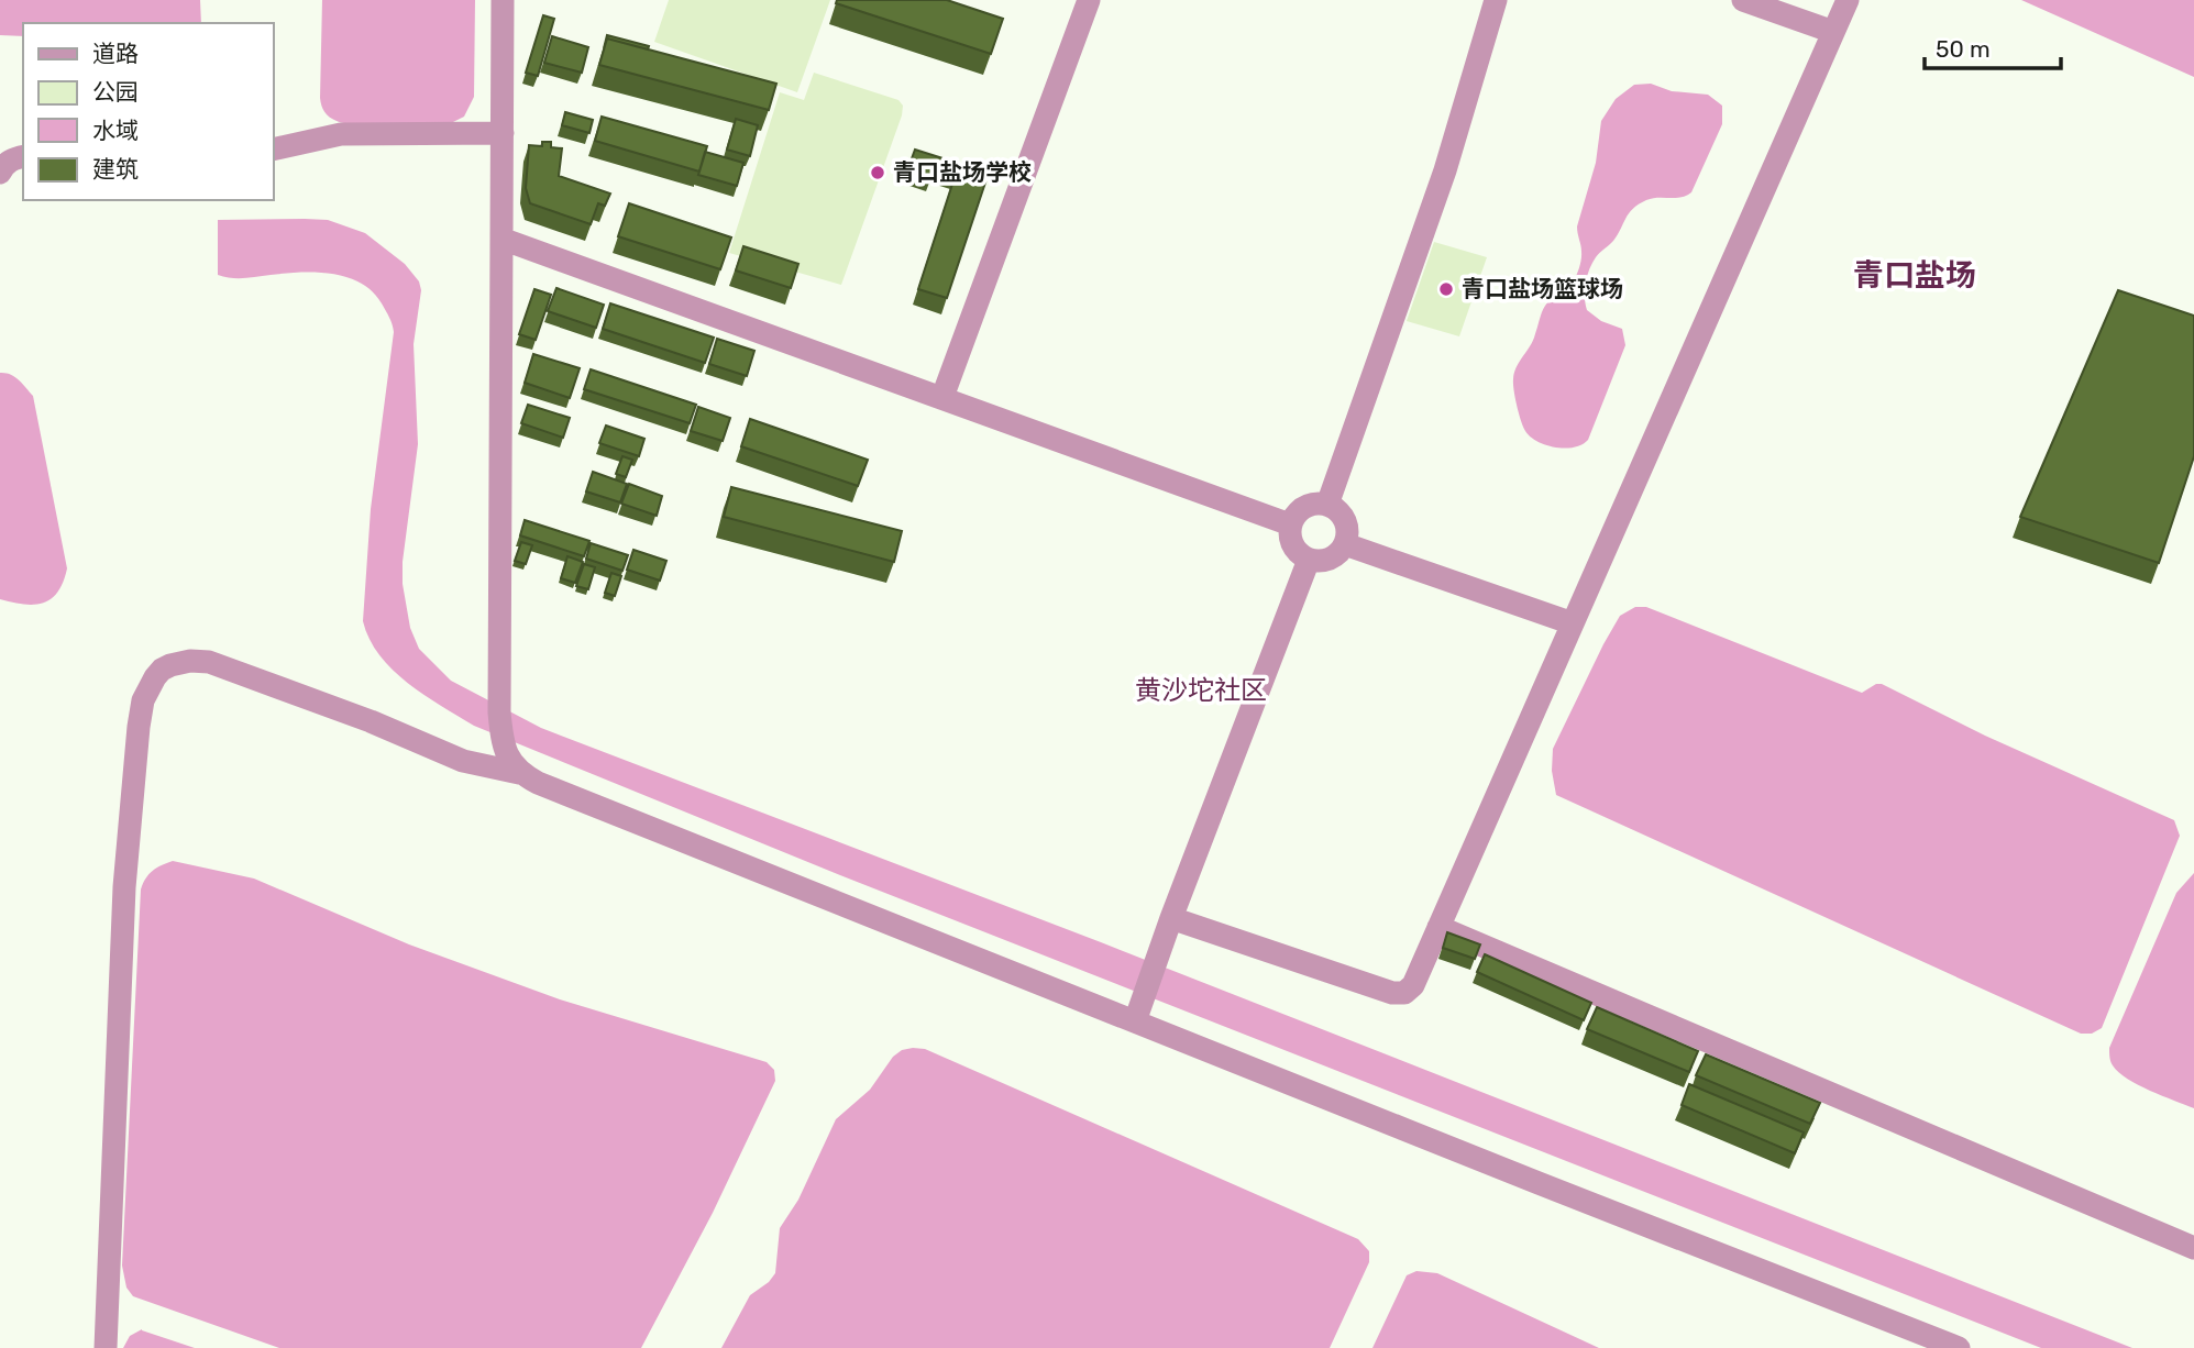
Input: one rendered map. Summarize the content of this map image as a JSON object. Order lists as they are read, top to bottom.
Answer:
{
  "districts": ["青口盐场", "黄沙坨社区"],
  "places": ["青口盐场学校", "青口盐场篮球场"],
  "legend": [
    "道路",
    "公园",
    "水域",
    "建筑"
  ],
  "scale_bar": "50 m"
}
